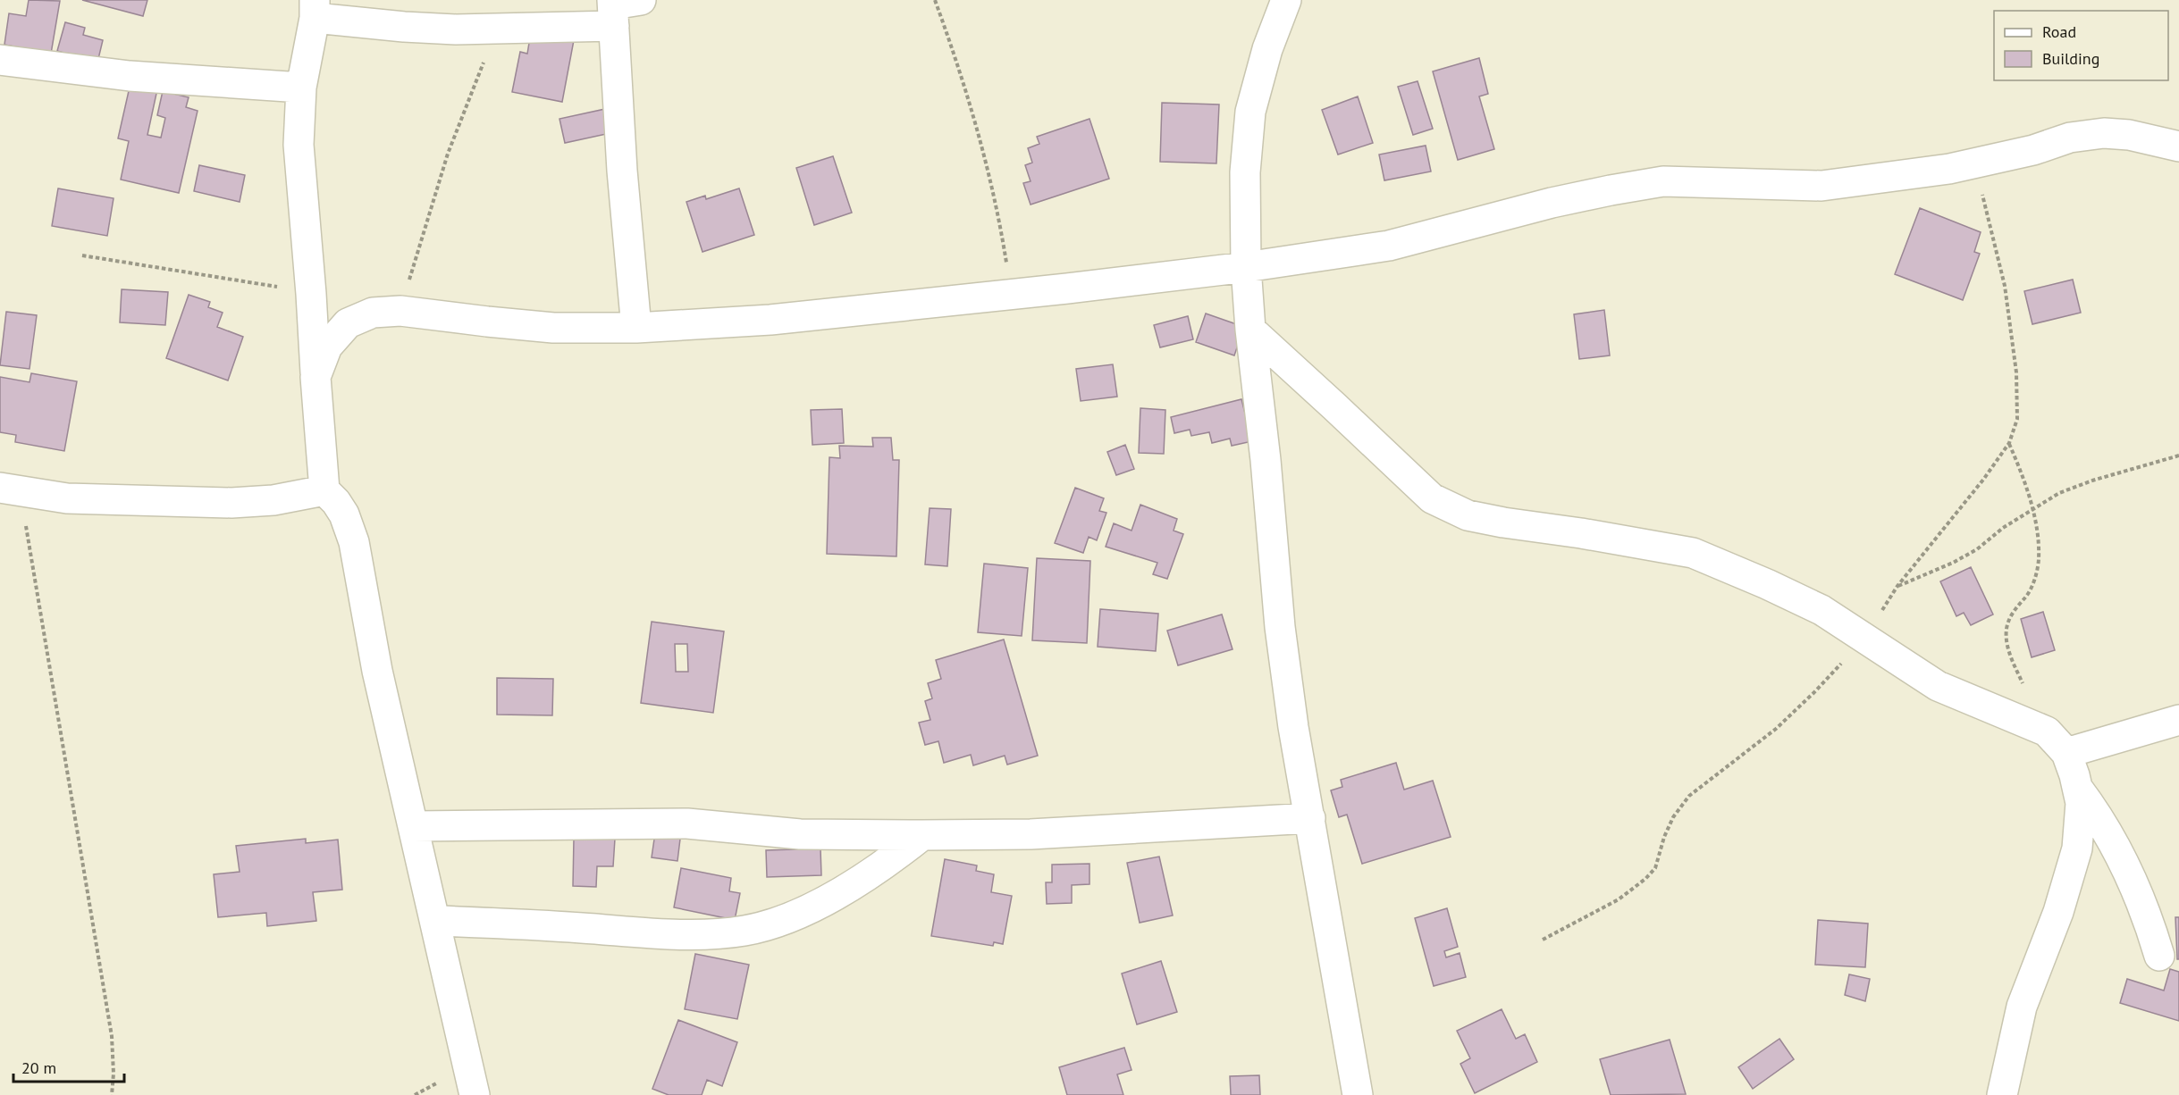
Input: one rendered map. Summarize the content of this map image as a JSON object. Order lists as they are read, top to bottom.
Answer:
{
  "legend": ["Road", "Building"],
  "scale_bar": "20 m"
}
